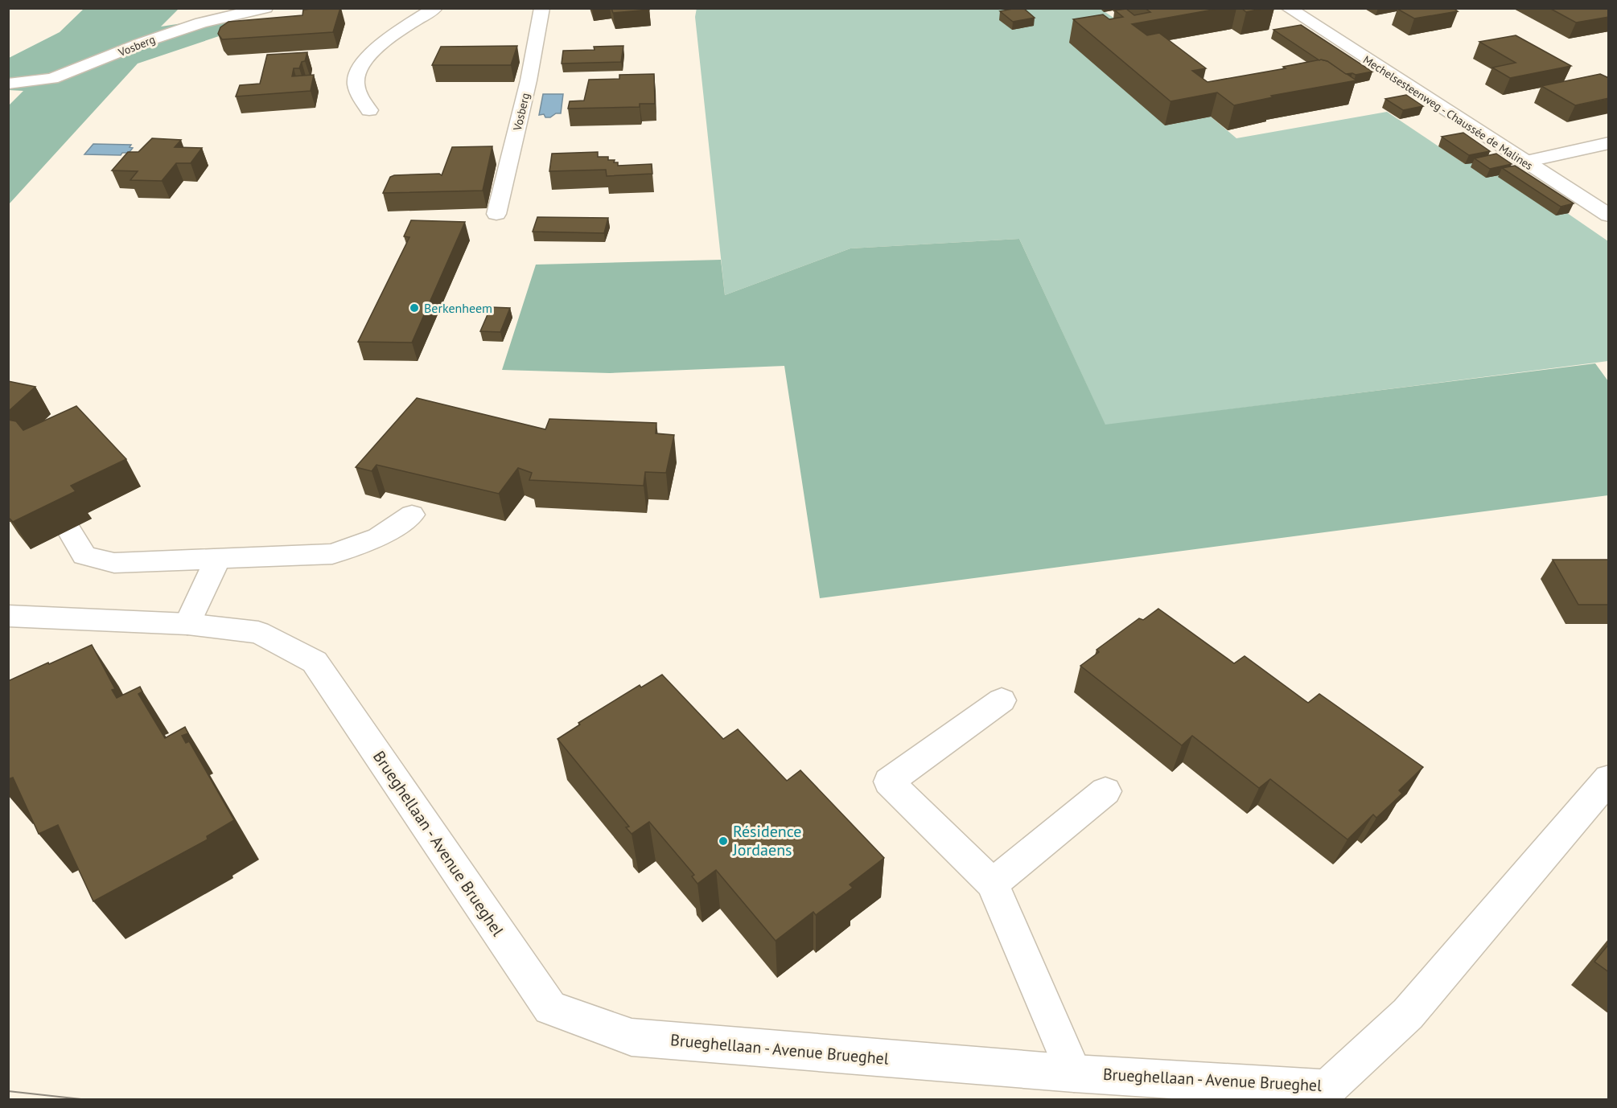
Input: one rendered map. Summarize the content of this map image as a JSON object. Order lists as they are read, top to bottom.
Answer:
{
  "streets": {
    "street": ["Vosberg", "Mechelsesteenweg - Chaussée de Malines", "Brueghellaan - Avenue Brueghel"]
  },
  "places": ["Berkenheem", "Résidence Jordaens"]
}
